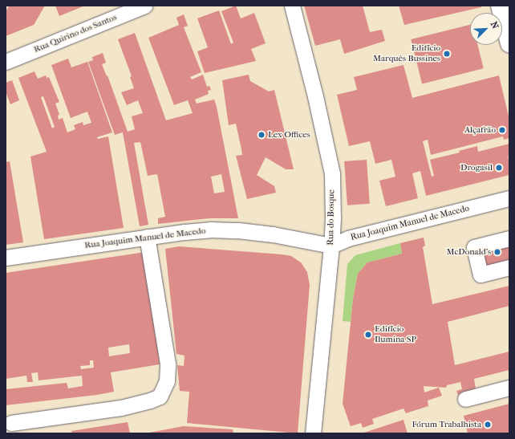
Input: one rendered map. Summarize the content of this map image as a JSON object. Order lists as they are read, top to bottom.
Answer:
{
  "streets": {
    "street": ["Rua Quirino dos Santos", "Rua do Bosque", "Rua Joaquim Manuel de Macedo"]
  },
  "crossings": [
    ["Rua do Bosque", "Rua Joaquim Manuel de Macedo"]
  ],
  "places": [
    "Edifício Marquês Bussines",
    "Alçafrão",
    "Lex Offices",
    "Drogasil",
    "McDonald's",
    "Edifício Ilumina SP",
    "Fórum Trabalhista"
  ],
  "north": "top right"
}
